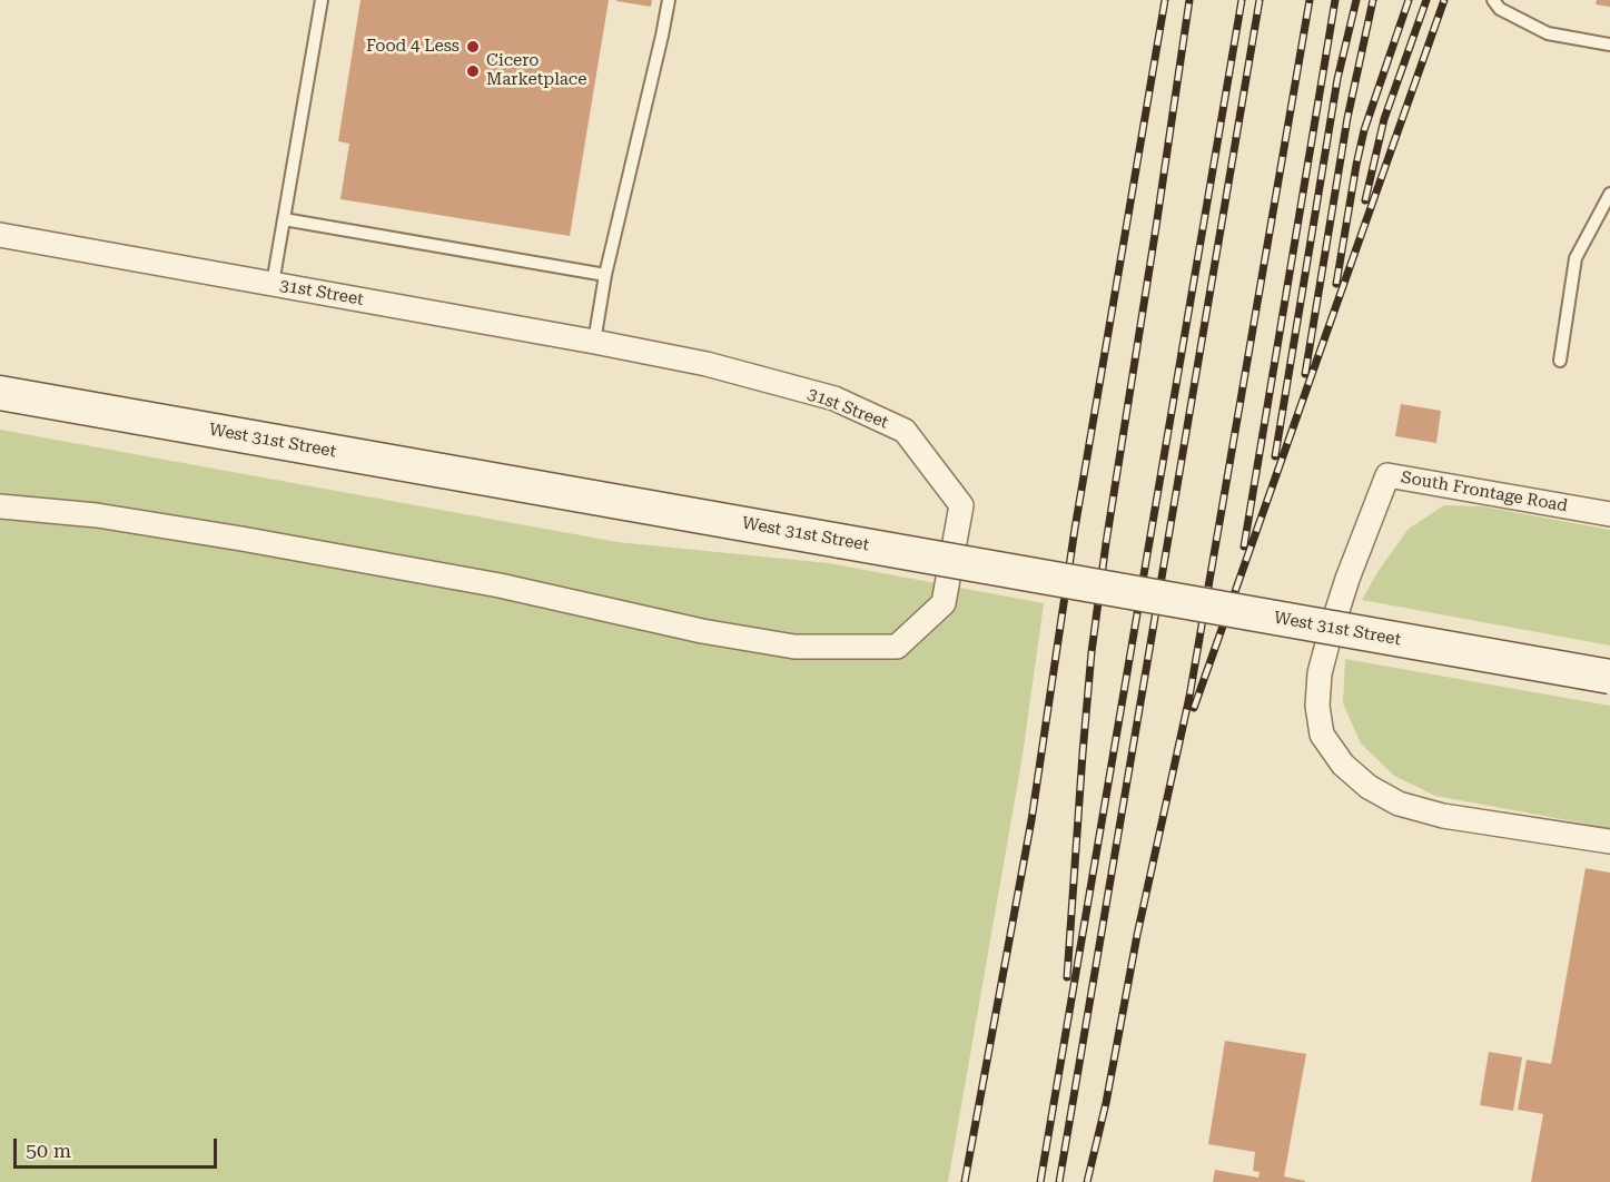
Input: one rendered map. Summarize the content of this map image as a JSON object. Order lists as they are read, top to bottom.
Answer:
{
  "streets": {
    "main road": ["West 31st Street"],
    "street": ["31st Street", "South Frontage Road"]
  },
  "places": ["Food 4 Less", "Cicero Marketplace"],
  "scale_bar": "50 m"
}
